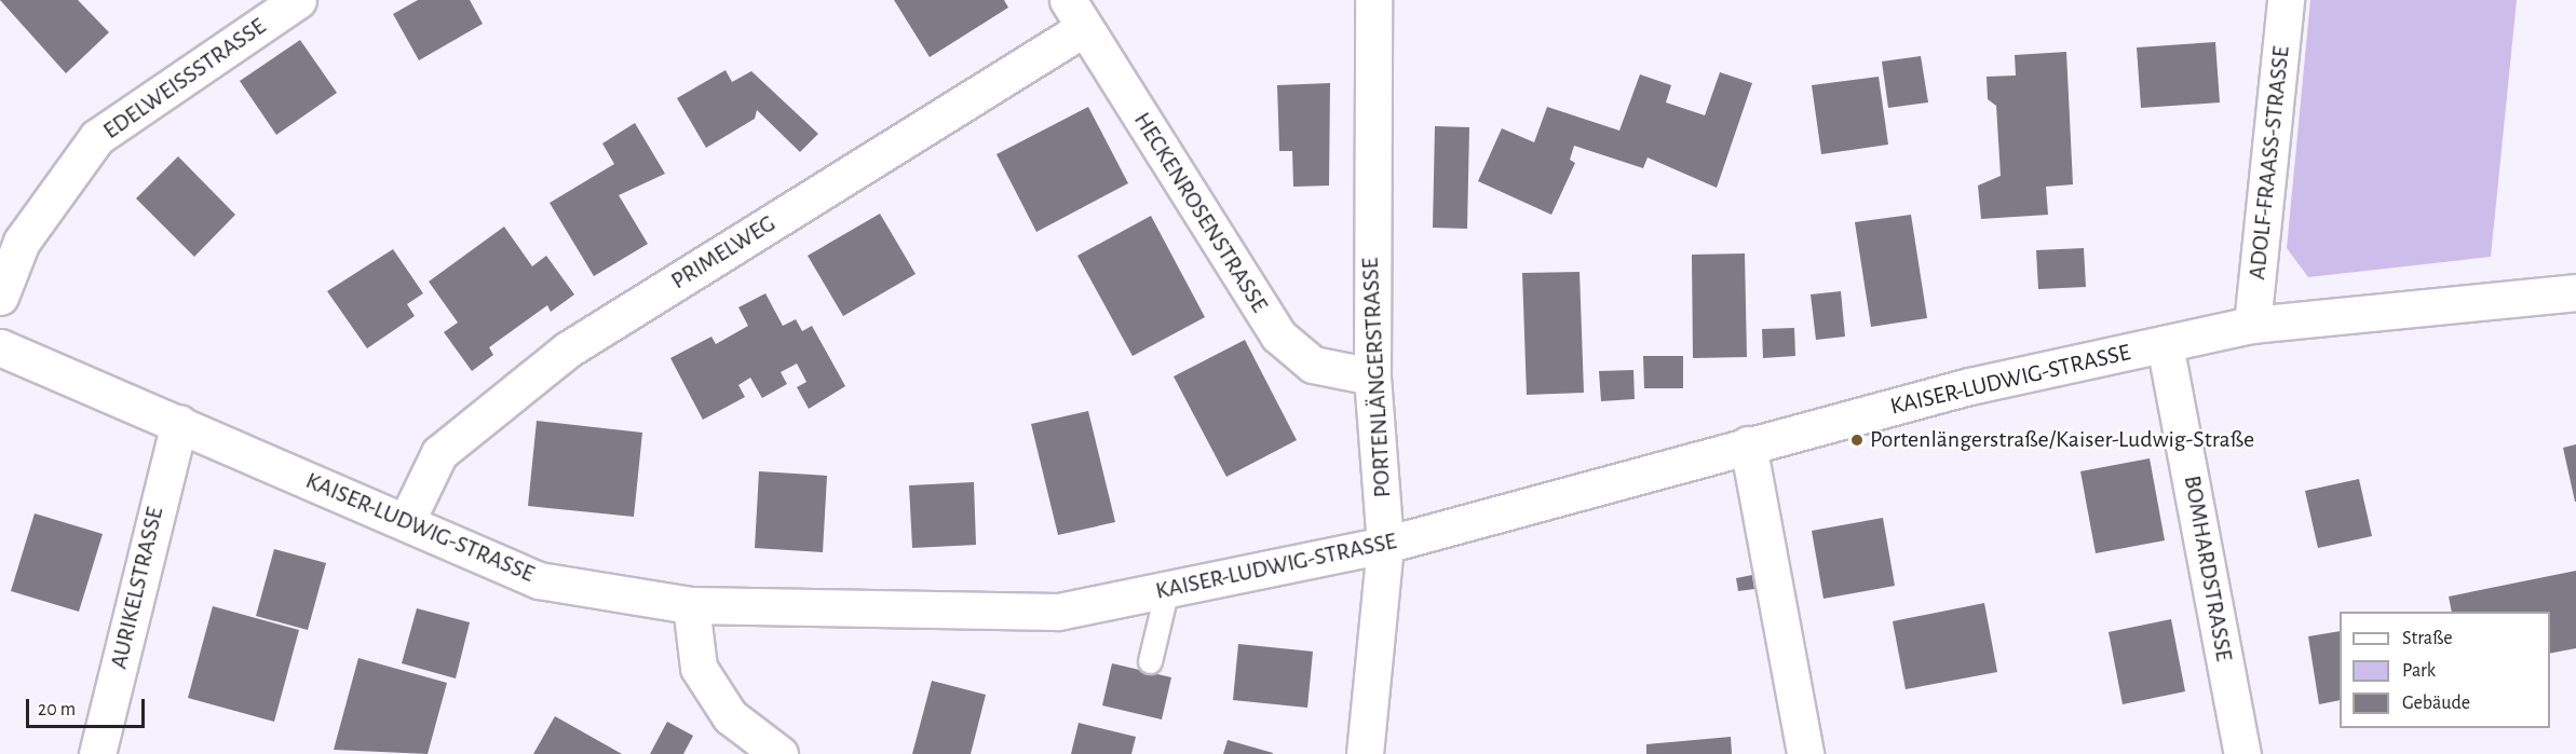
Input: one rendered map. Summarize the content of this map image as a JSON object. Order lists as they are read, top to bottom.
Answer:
{
  "streets": {
    "street": [
      "EDELWEISSSTRASSE",
      "ADOLF-FRAASS-STRASSE",
      "HECKENROSENSTRASSE",
      "PRIMELWEG",
      "PORTENLÄNGERSTRASSE",
      "KAISER-LUDWIG-STRASSE",
      "BOMHARDSTRASSE",
      "AURIKELSTRASSE"
    ]
  },
  "crossings": [
    ["ADOLF-FRAASS-STRASSE", "KAISER-LUDWIG-STRASSE"],
    ["HECKENROSENSTRASSE", "PRIMELWEG"],
    ["HECKENROSENSTRASSE", "PORTENLÄNGERSTRASSE"],
    ["PRIMELWEG", "KAISER-LUDWIG-STRASSE"],
    ["PORTENLÄNGERSTRASSE", "KAISER-LUDWIG-STRASSE"],
    ["KAISER-LUDWIG-STRASSE", "BOMHARDSTRASSE"],
    ["KAISER-LUDWIG-STRASSE", "AURIKELSTRASSE"]
  ],
  "places": ["Portenlängerstraße/Kaiser-Ludwig-Straße"],
  "legend": ["Straße", "Park", "Gebäude"],
  "scale_bar": "20 m"
}
